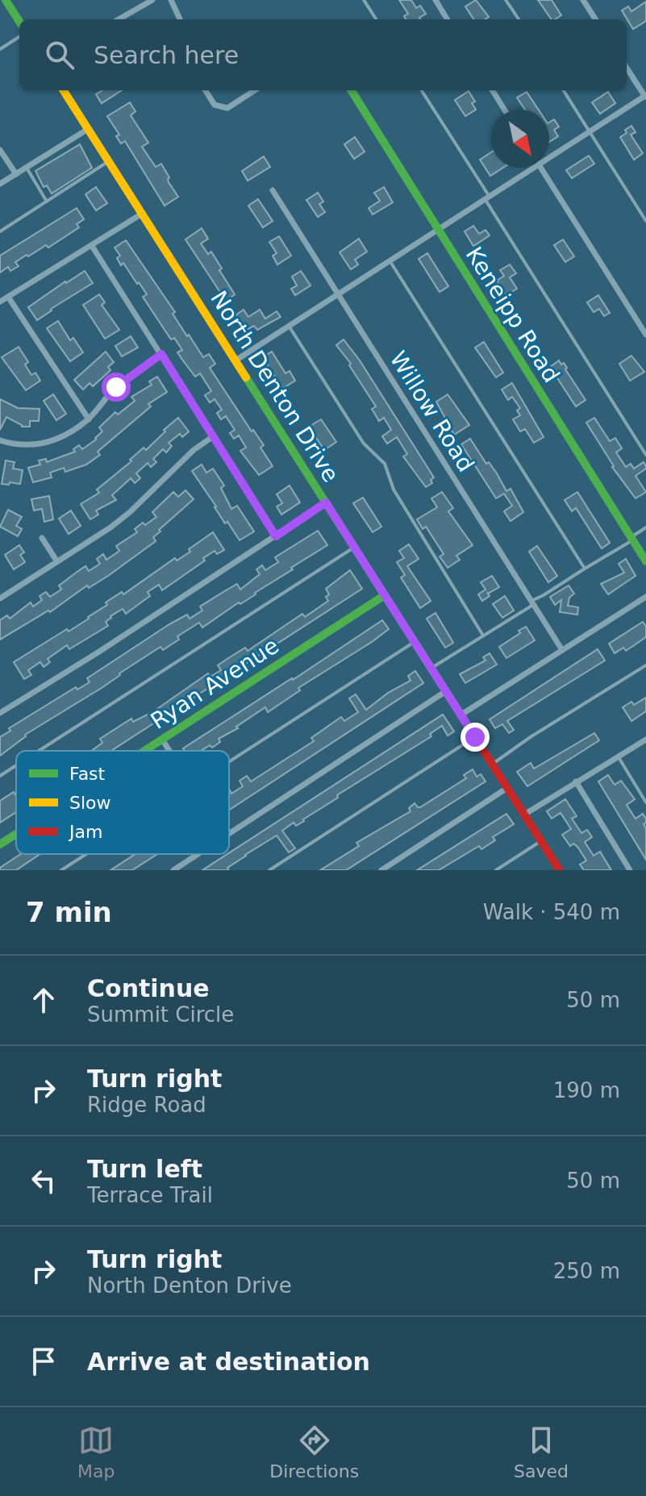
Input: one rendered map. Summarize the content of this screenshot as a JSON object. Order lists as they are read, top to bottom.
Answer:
{
  "streets": {
    "street": [
      "Keneipp Road",
      "North Denton Drive",
      "Willow Road",
      "Ryan Avenue"
    ]
  },
  "crossings": [
    ["North Denton Drive", "Ryan Avenue"]
  ],
  "legend": ["Fast", "Slow", "Jam"],
  "north": "bottom right",
  "page": {
    "search": "Search here",
    "heading": ["7 min", "Walk · 540 m"],
    "list": [
      ["Continue", "Summit Circle", "50 m"],
      ["Turn right", "Ridge Road", "190 m"],
      ["Turn left", "Terrace Trail", "50 m"],
      ["Turn right", "North Denton Drive", "250 m"],
      "Arrive at destination"
    ],
    "nav": ["Map", "Directions", "Saved"]
  }
}
